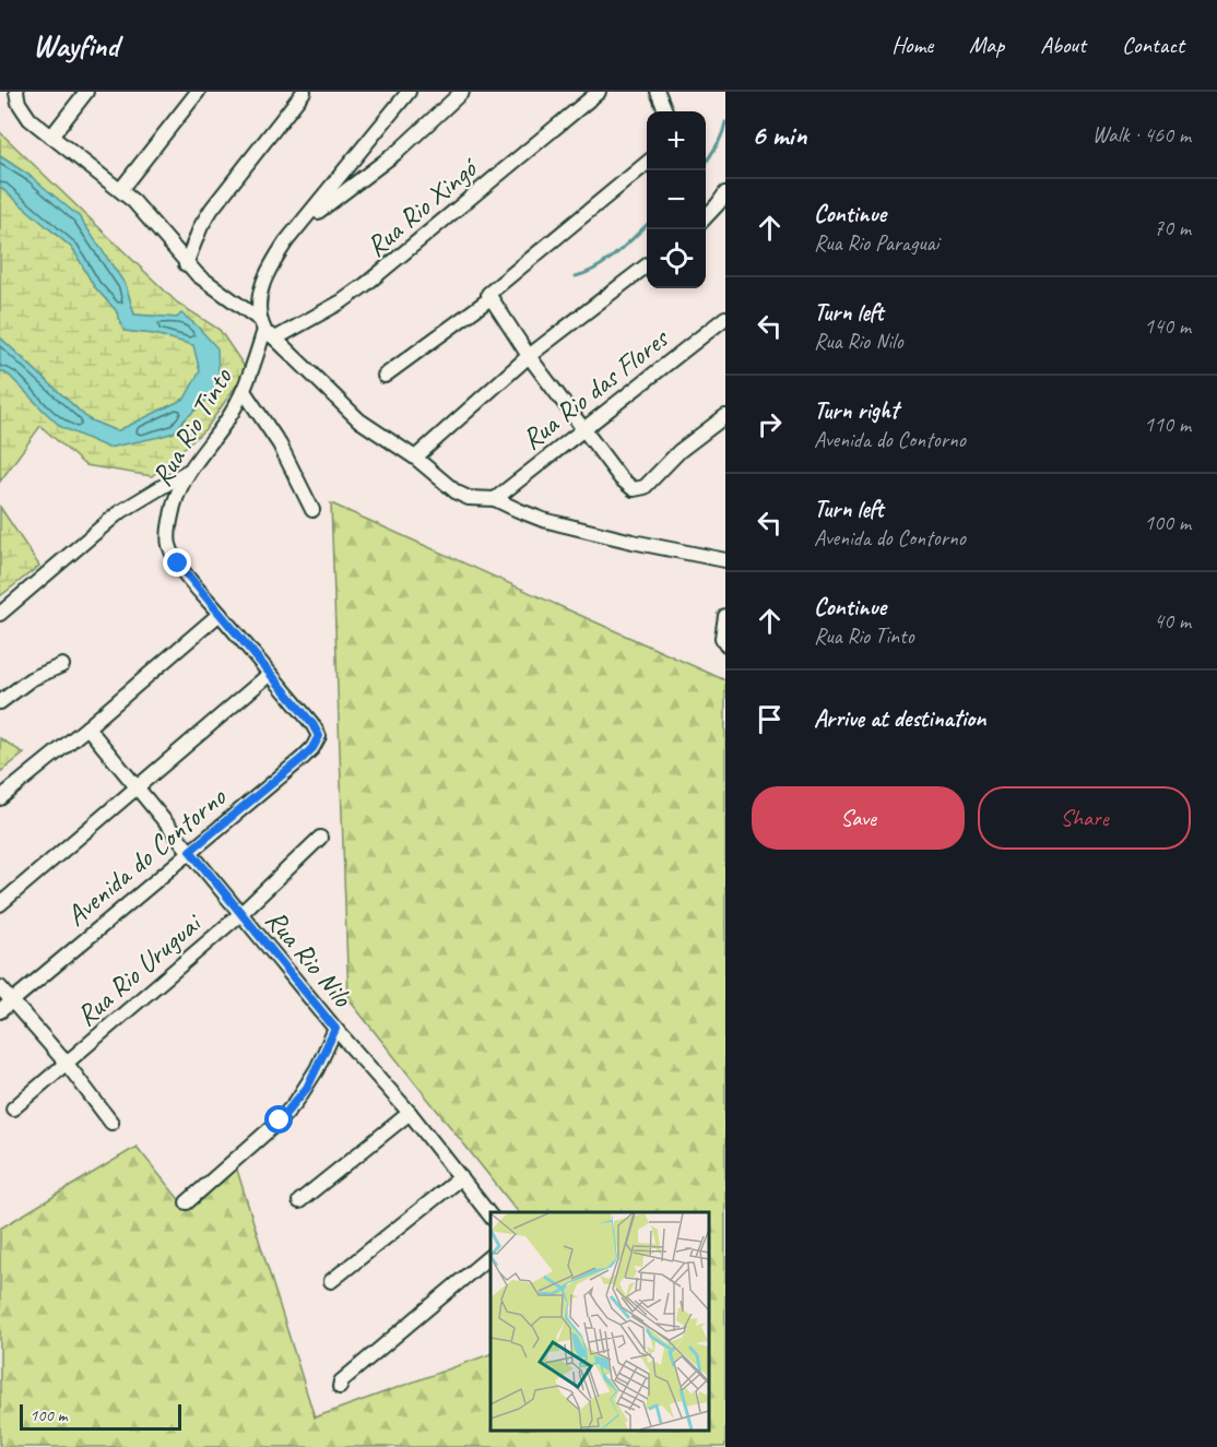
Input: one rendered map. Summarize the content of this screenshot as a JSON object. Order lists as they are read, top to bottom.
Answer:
{
  "streets": {
    "street": [
      "Rua Rio Xingó",
      "Rua Rio das Flores",
      "Rua Rio Tinto",
      "Avenida do Contorno",
      "Rua Rio Nilo",
      "Rua Rio Uruguai"
    ]
  },
  "crossings": [
    ["Rua Rio Xingó", "Rua Rio Tinto"],
    ["Rua Rio Tinto", "Avenida do Contorno"],
    ["Avenida do Contorno", "Rua Rio Nilo"],
    ["Rua Rio Nilo", "Rua Rio Uruguai"]
  ],
  "scale_bar": "100 m",
  "page": {
    "header": "Wayfind",
    "nav": [
      "Home",
      "Map",
      "About",
      "Contact"
    ],
    "heading": ["6 min", "Walk · 460 m"],
    "map_buttons": ["+", "−"],
    "list": [
      ["Continue", "Rua Rio Paraguai", "70 m"],
      ["Turn left", "Rua Rio Nilo", "140 m"],
      ["Turn right", "Avenida do Contorno", "110 m"],
      ["Turn left", "Avenida do Contorno", "100 m"],
      ["Continue", "Rua Rio Tinto", "40 m"],
      "Arrive at destination"
    ],
    "buttons": ["Save", "Share"],
    "scale": "100 m"
  }
}
